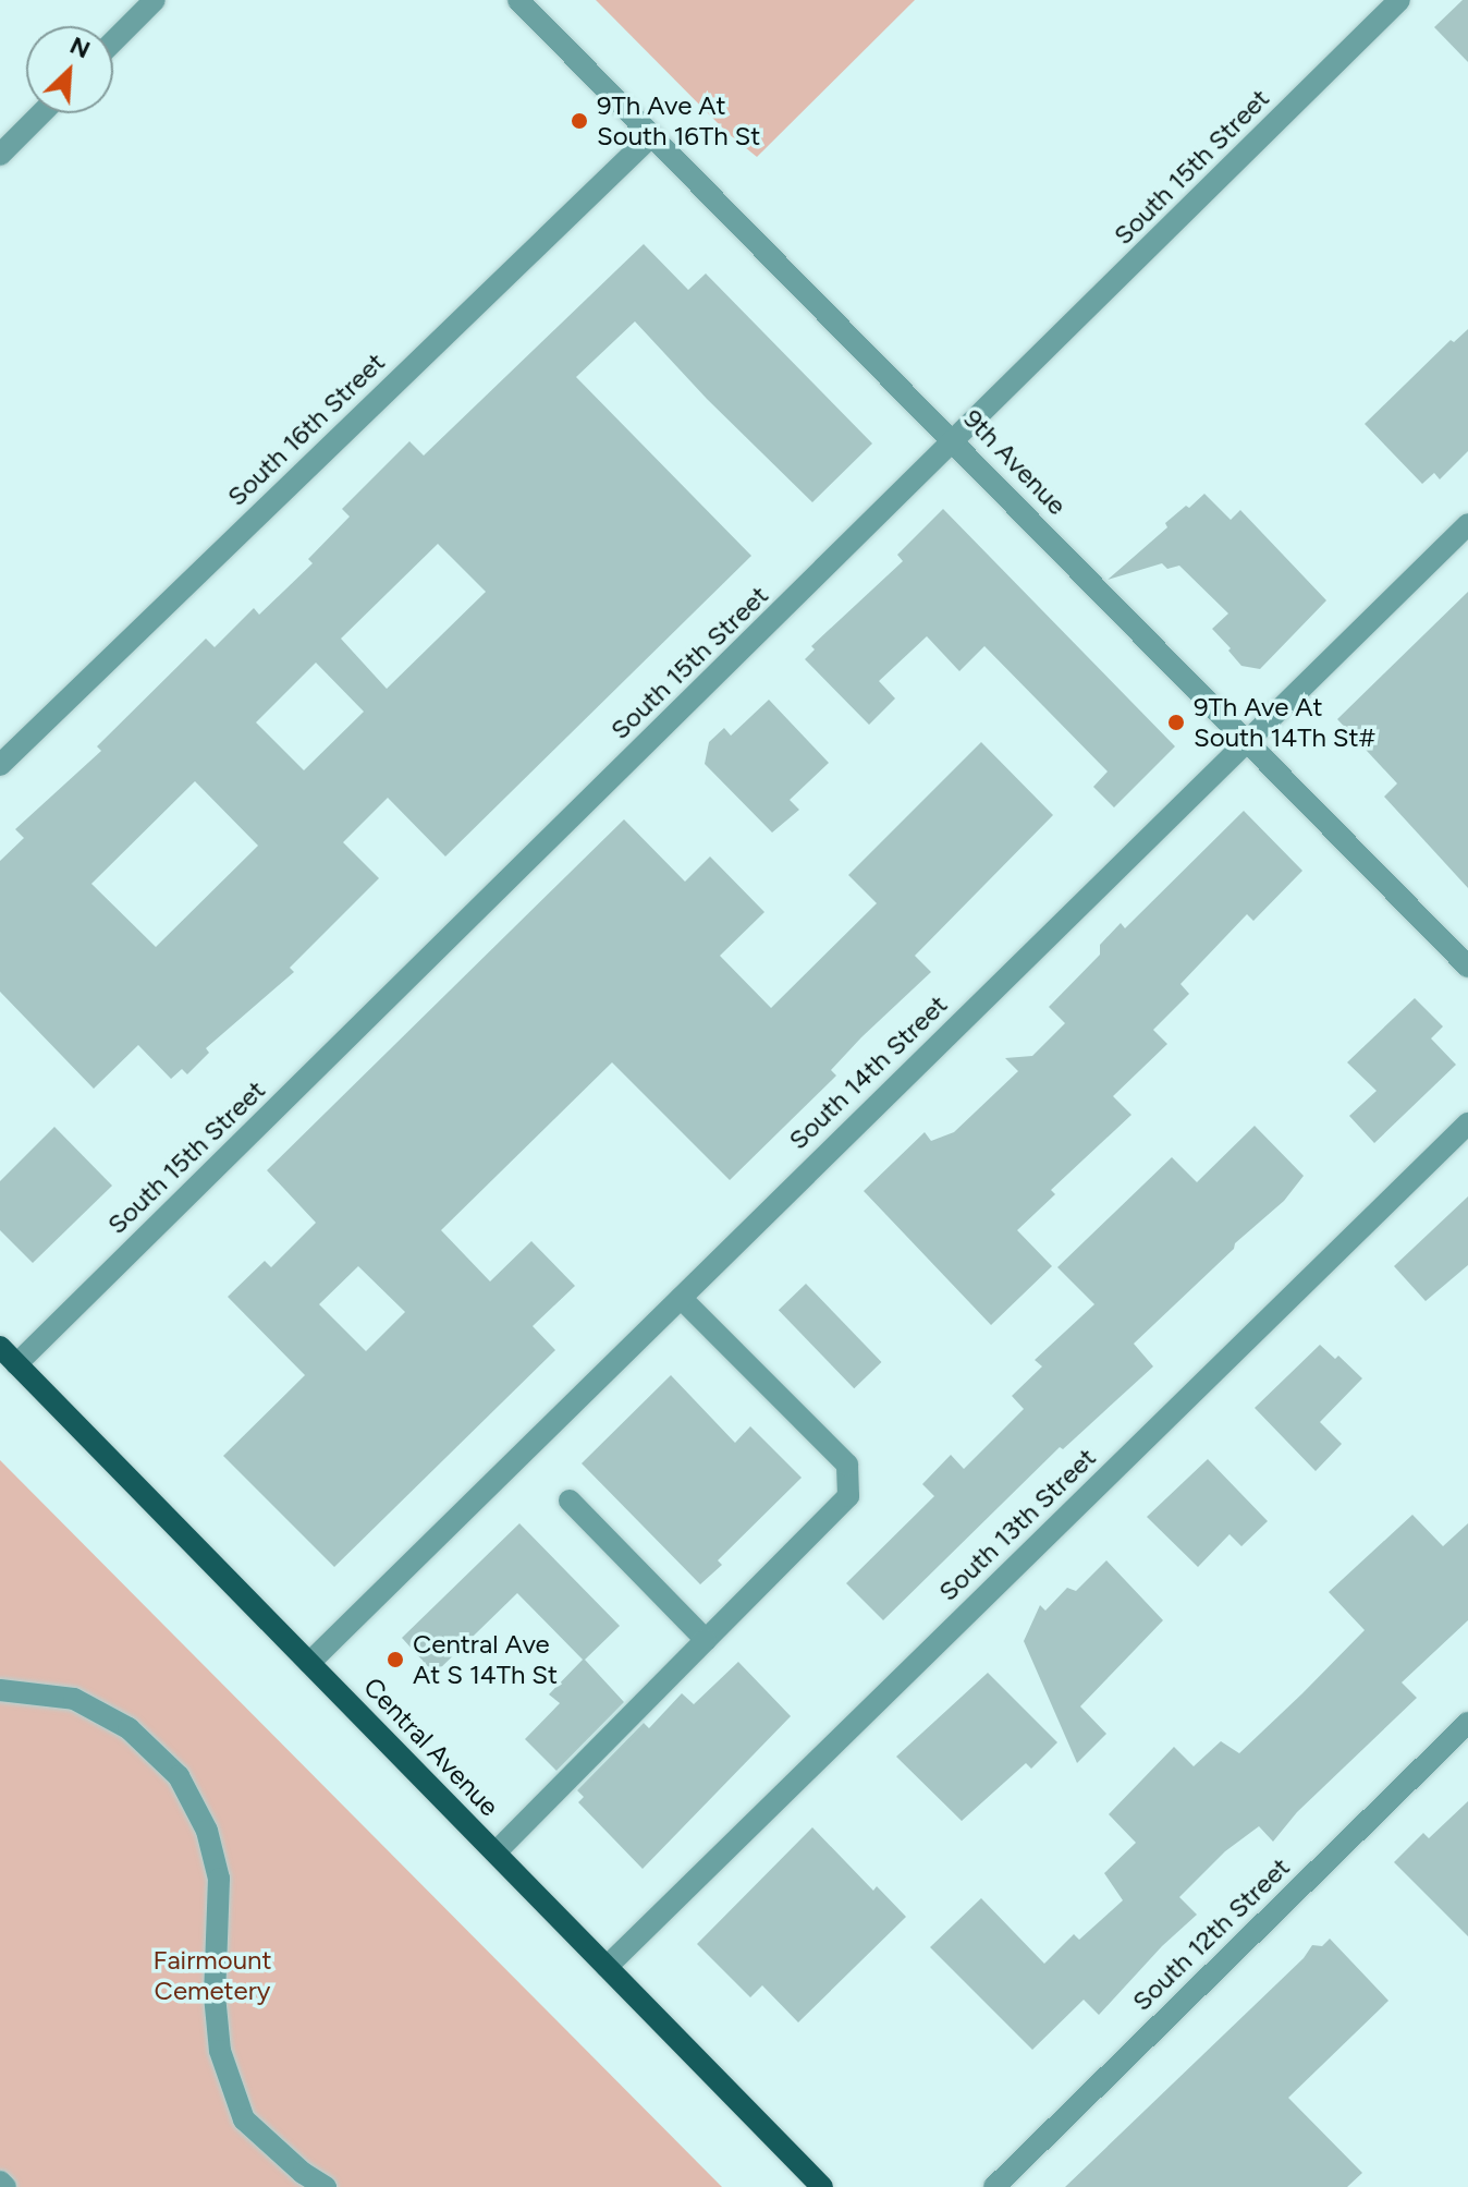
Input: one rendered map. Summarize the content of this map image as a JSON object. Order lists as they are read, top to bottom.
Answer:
{
  "streets": {
    "main road": ["Central Avenue"],
    "street": [
      "South 15th Street",
      "South 16th Street",
      "9th Avenue",
      "South 14th Street",
      "South 13th Street",
      "South 12th Street"
    ]
  },
  "crossings": [
    ["South 15th Street", "9th Avenue"],
    ["South 15th Street", "Central Avenue"],
    ["South 16th Street", "9th Avenue"],
    ["9th Avenue", "South 14th Street"],
    ["South 14th Street", "Central Avenue"],
    ["South 13th Street", "Central Avenue"]
  ],
  "parks": ["Fairmount Cemetery"],
  "places": ["9Th Ave At South 16Th St", "9Th Ave At South 14Th St#", "Central Ave At S 14Th St"],
  "north": "top right"
}
